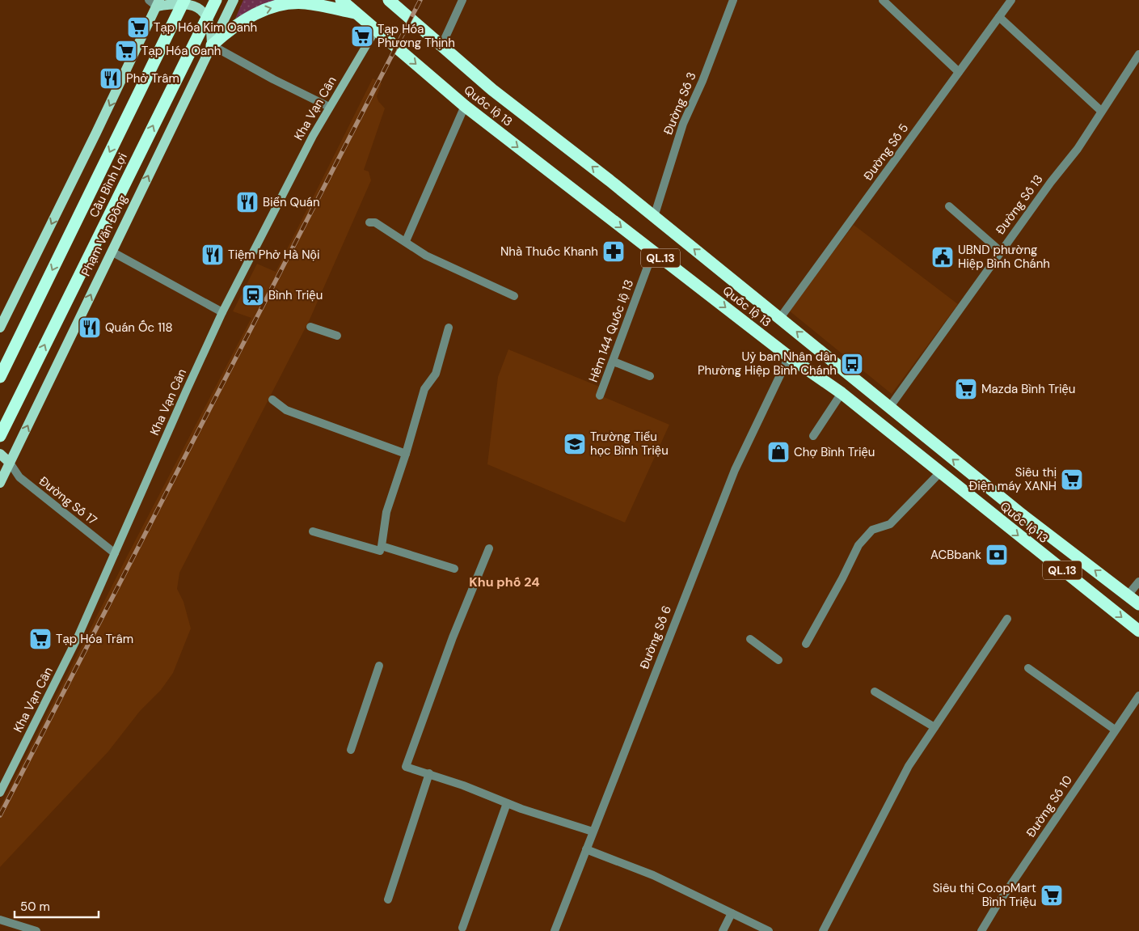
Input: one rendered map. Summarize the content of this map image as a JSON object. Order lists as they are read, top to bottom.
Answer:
{
  "streets": {
    "highway": ["Quốc lộ 13", "Cầu Bình Lợi", "QL.13"],
    "main road": ["Phạm Văn Đồng"],
    "street": [
      "Đường Số 3",
      "Kha Vạn Cân",
      "Đường Số 5",
      "Đường Số 13",
      "Hẻm 144 Quốc lộ 13",
      "Đường Số 17",
      "Đường Số 6",
      "Đường Số 10"
    ]
  },
  "crossings": [
    ["Đường Số 3", "Quốc lộ 13"],
    ["Quốc lộ 13", "Kha Vạn Cân"],
    ["Quốc lộ 13", "Đường Số 5"],
    ["Quốc lộ 13", "Đường Số 13"],
    ["Quốc lộ 13", "Hẻm 144 Quốc lộ 13"],
    ["Quốc lộ 13", "Đường Số 6"],
    ["Kha Vạn Cân", "Đường Số 17"],
    ["Phạm Văn Đồng", "Đường Số 17"]
  ],
  "districts": ["Khu phố 24"],
  "places": {
    "supermarket": [
      "Tạp Hóa Kim Oanh",
      "Tạp Hóa Phương Thịnh",
      "Tạp Hóa Oanh",
      "Mazda Bình Triệu",
      "Siêu thị Điện máy XANH",
      "Tạp Hóa Trâm",
      "Siêu thị Co.opMart Bình Triệu"
    ],
    "restaurant": [
      "Phở Trâm",
      "Biển Quán",
      "Tiệm Phở Hà Nội",
      "Quán Ốc 118"
    ],
    "pharmacy": ["Nhà Thuốc Khanh"],
    "public building": ["UBND phường Hiệp Bình Chánh"],
    "station": ["Bình Triệu"],
    "bus stop": ["Uỷ ban Nhân dân Phường Hiệp Bình Chánh"],
    "school or university": ["Trường Tiểu học Bình Triệu"],
    "shop": ["Chợ Bình Triệu"],
    "bank": ["ACBbank"]
  },
  "scale_bar": "50 m"
}
